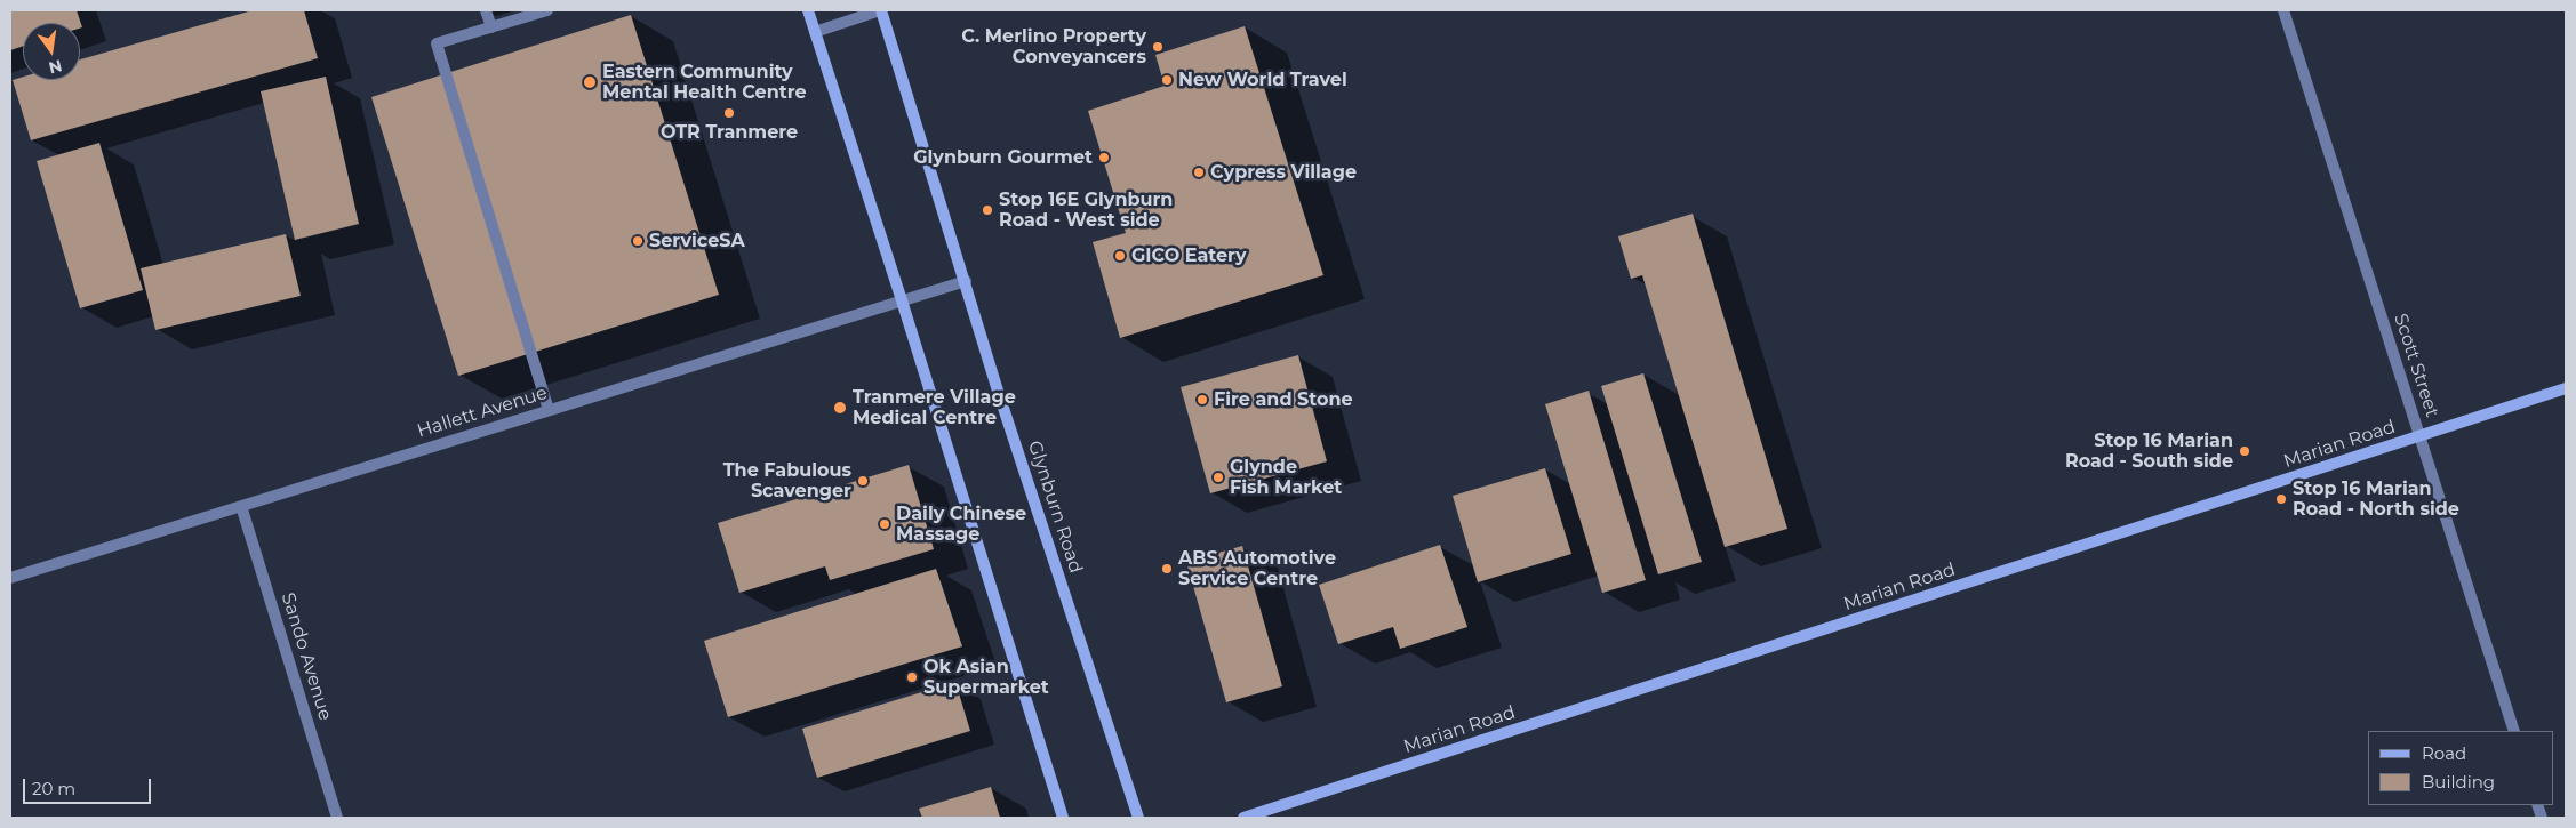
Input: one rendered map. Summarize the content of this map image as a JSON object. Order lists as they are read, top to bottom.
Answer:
{
  "streets": {
    "main road": ["Marian Road", "Glynburn Road"],
    "street": ["Scott Street", "Hallett Avenue", "Sando Avenue"]
  },
  "crossings": [
    ["Scott Street", "Marian Road"],
    ["Hallett Avenue", "Glynburn Road"],
    ["Hallett Avenue", "Sando Avenue"]
  ],
  "places": [
    "C. Merlino Property Conveyancers",
    "New World Travel",
    "Eastern Community Mental Health Centre",
    "OTR Tranmere",
    "Glynburn Gourmet",
    "Cypress Village",
    "Stop 16E Glynburn Road - West side",
    "ServiceSA",
    "GICO Eatery",
    "Fire and Stone",
    "Tranmere Village Medical Centre",
    "Stop 16 Marian Road - South side",
    "Glynde Fish Market",
    "The Fabulous Scavenger",
    "Stop 16 Marian Road - North side",
    "Daily Chinese Massage",
    "ABS Automotive Service Centre",
    "Ok Asian Supermarket"
  ],
  "legend": ["Road", "Building"],
  "scale_bar": "20 m",
  "north": "bottom"
}
